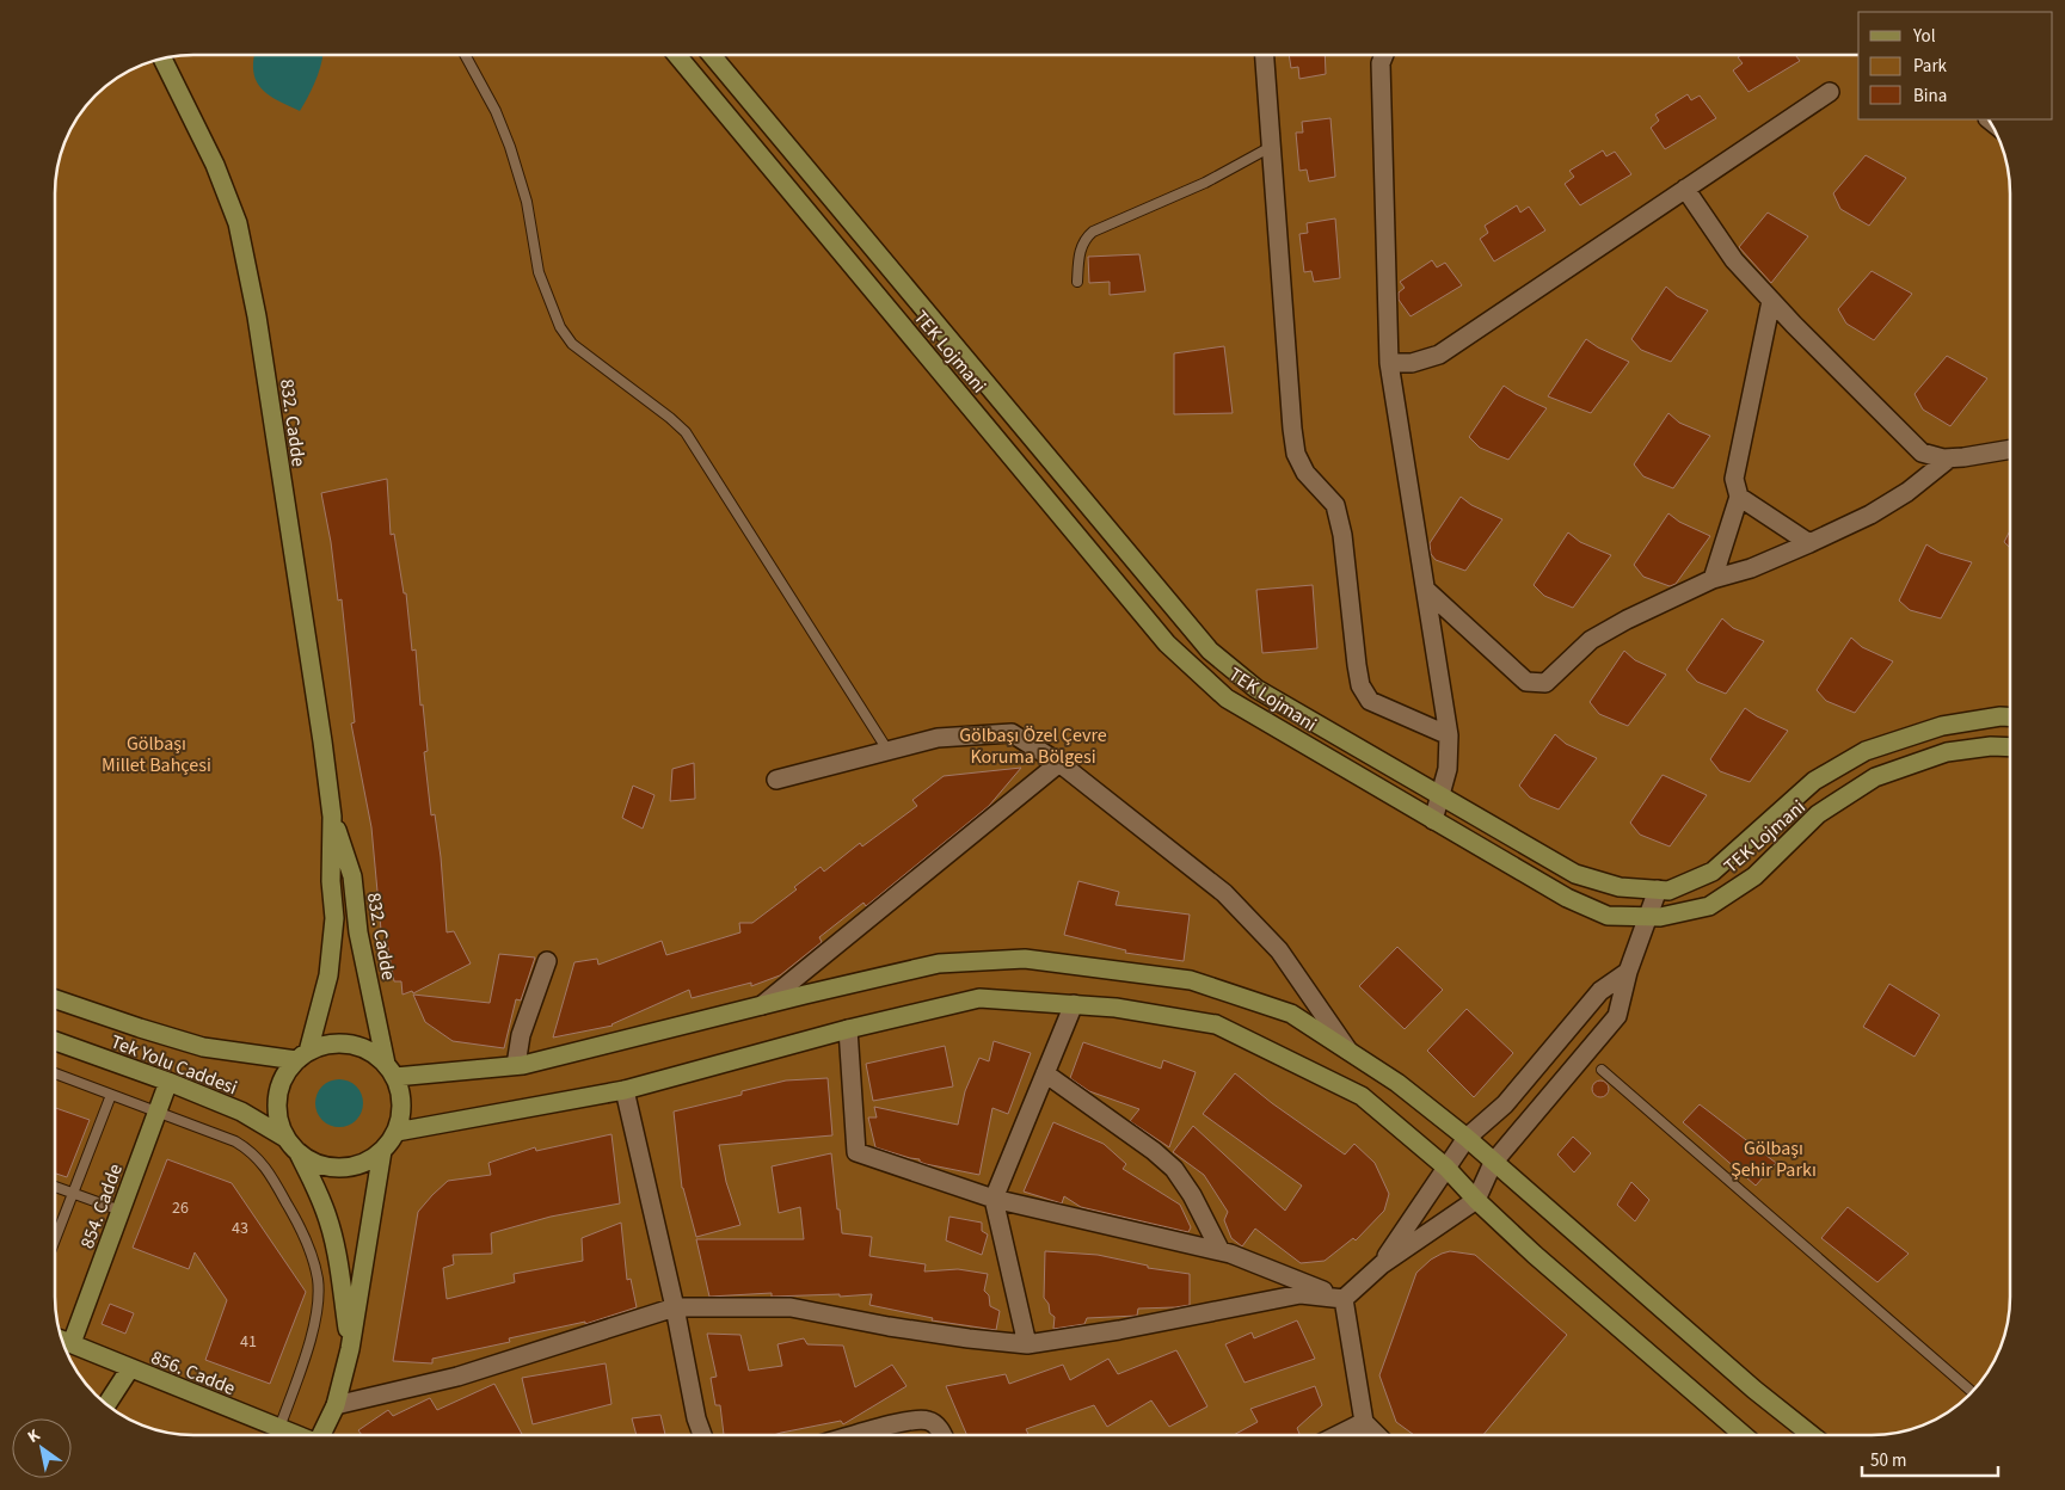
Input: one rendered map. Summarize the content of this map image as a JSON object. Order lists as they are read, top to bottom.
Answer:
{
  "streets": {
    "street": [
      "TEK Lojmani",
      "832. Cadde",
      "Tek Yolu Caddesi",
      "854. Cadde",
      "856. Cadde"
    ]
  },
  "crossings": [
    ["832. Cadde", "Tek Yolu Caddesi"],
    ["Tek Yolu Caddesi", "854. Cadde"],
    ["854. Cadde", "856. Cadde"]
  ],
  "parks": ["Gölbaşı Özel Çevre Koruma Bölgesi", "Gölbaşı Millet Bahçesi", "Gölbaşı Şehir Parkı"],
  "house_numbers": ["26", "43", "41"],
  "legend": ["Yol", "Park", "Bina"],
  "scale_bar": "50 m",
  "north": "top left"
}
